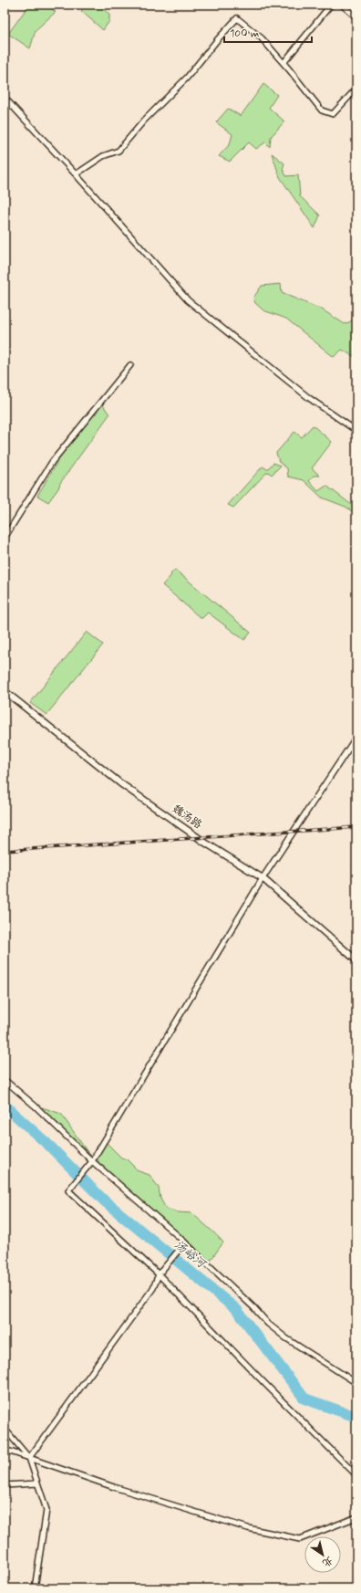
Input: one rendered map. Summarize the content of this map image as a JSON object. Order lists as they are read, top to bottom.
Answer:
{
  "streets": {
    "street": ["魏汤路"]
  },
  "water": ["汤峪河"],
  "scale_bar": "100 m",
  "north": "bottom right"
}
